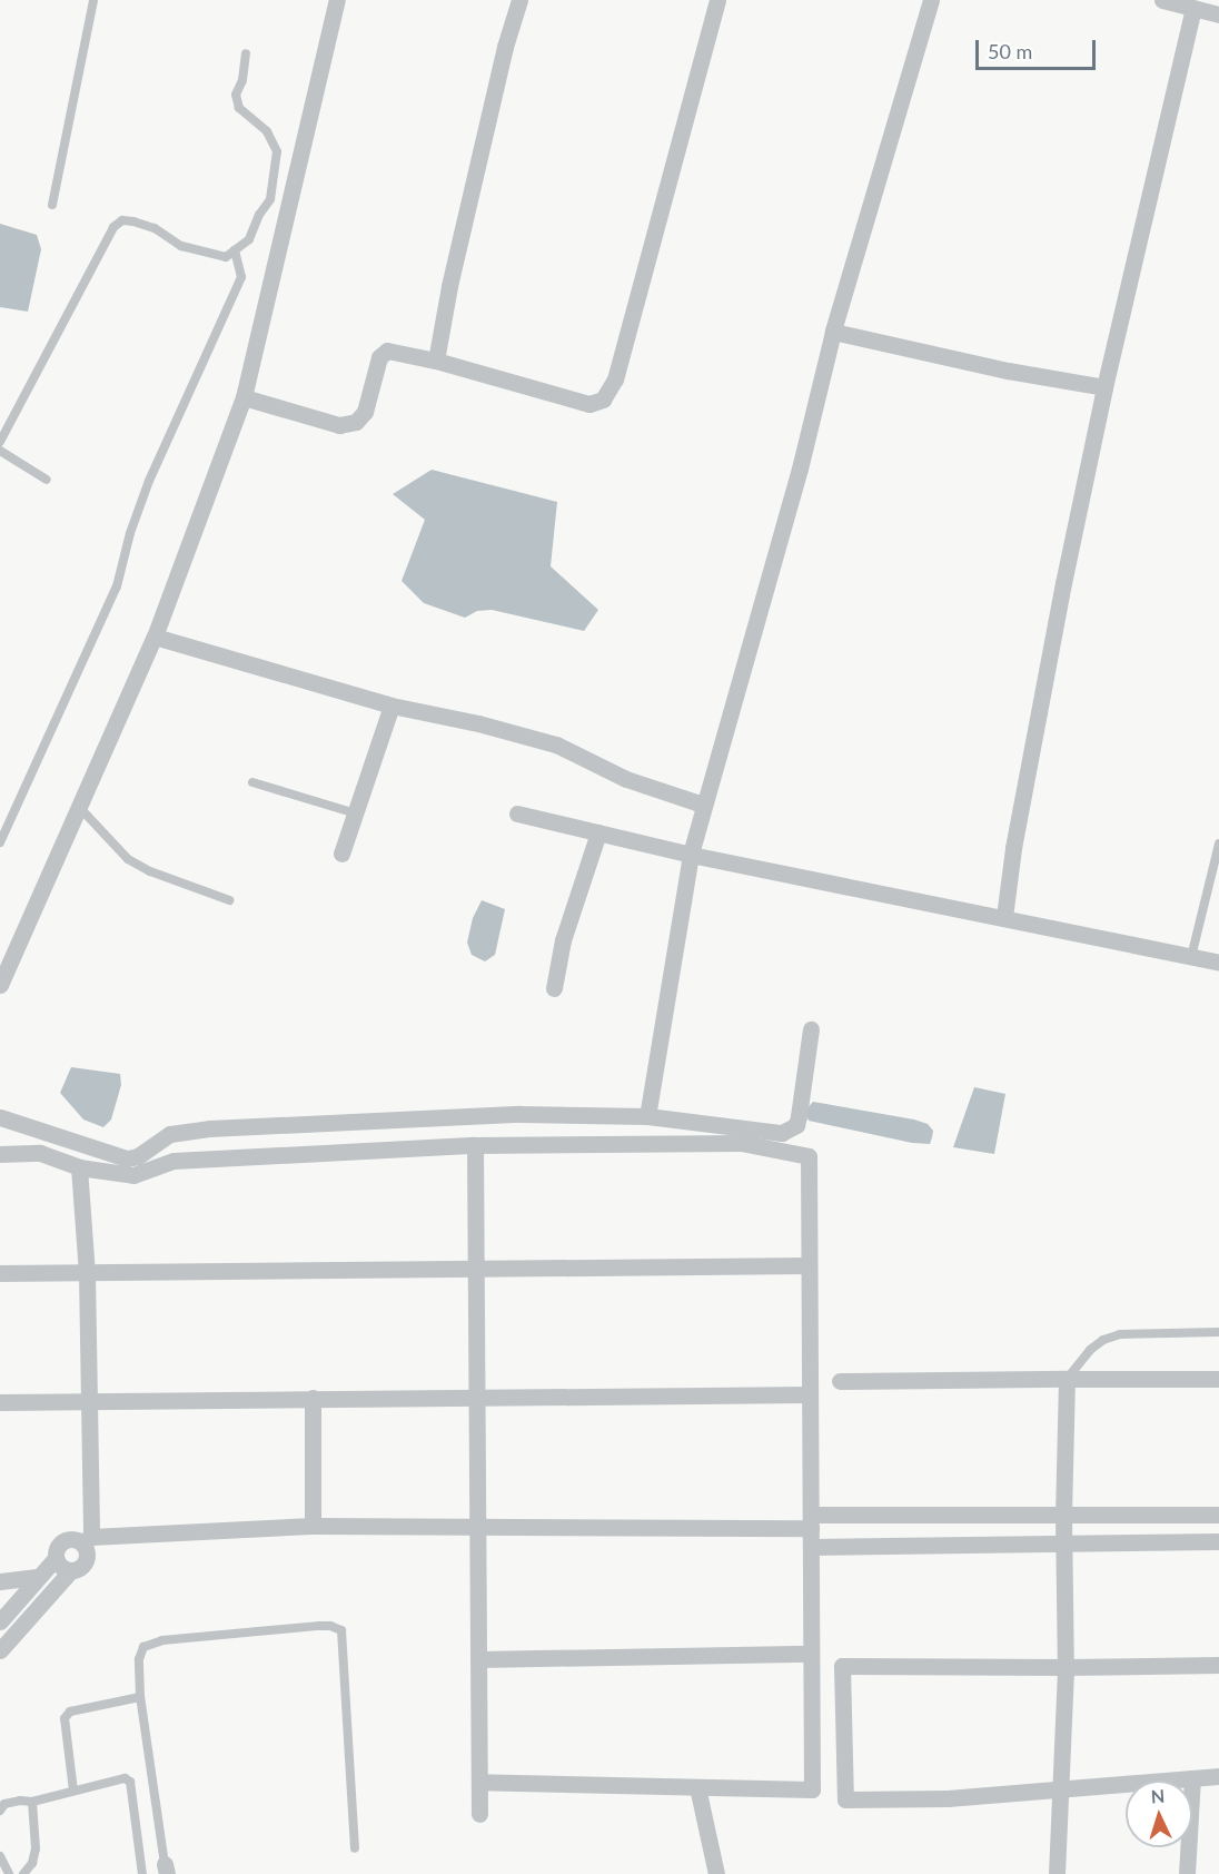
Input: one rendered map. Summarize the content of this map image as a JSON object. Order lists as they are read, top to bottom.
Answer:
{
  "scale_bar": "50 m",
  "north": "top"
}
